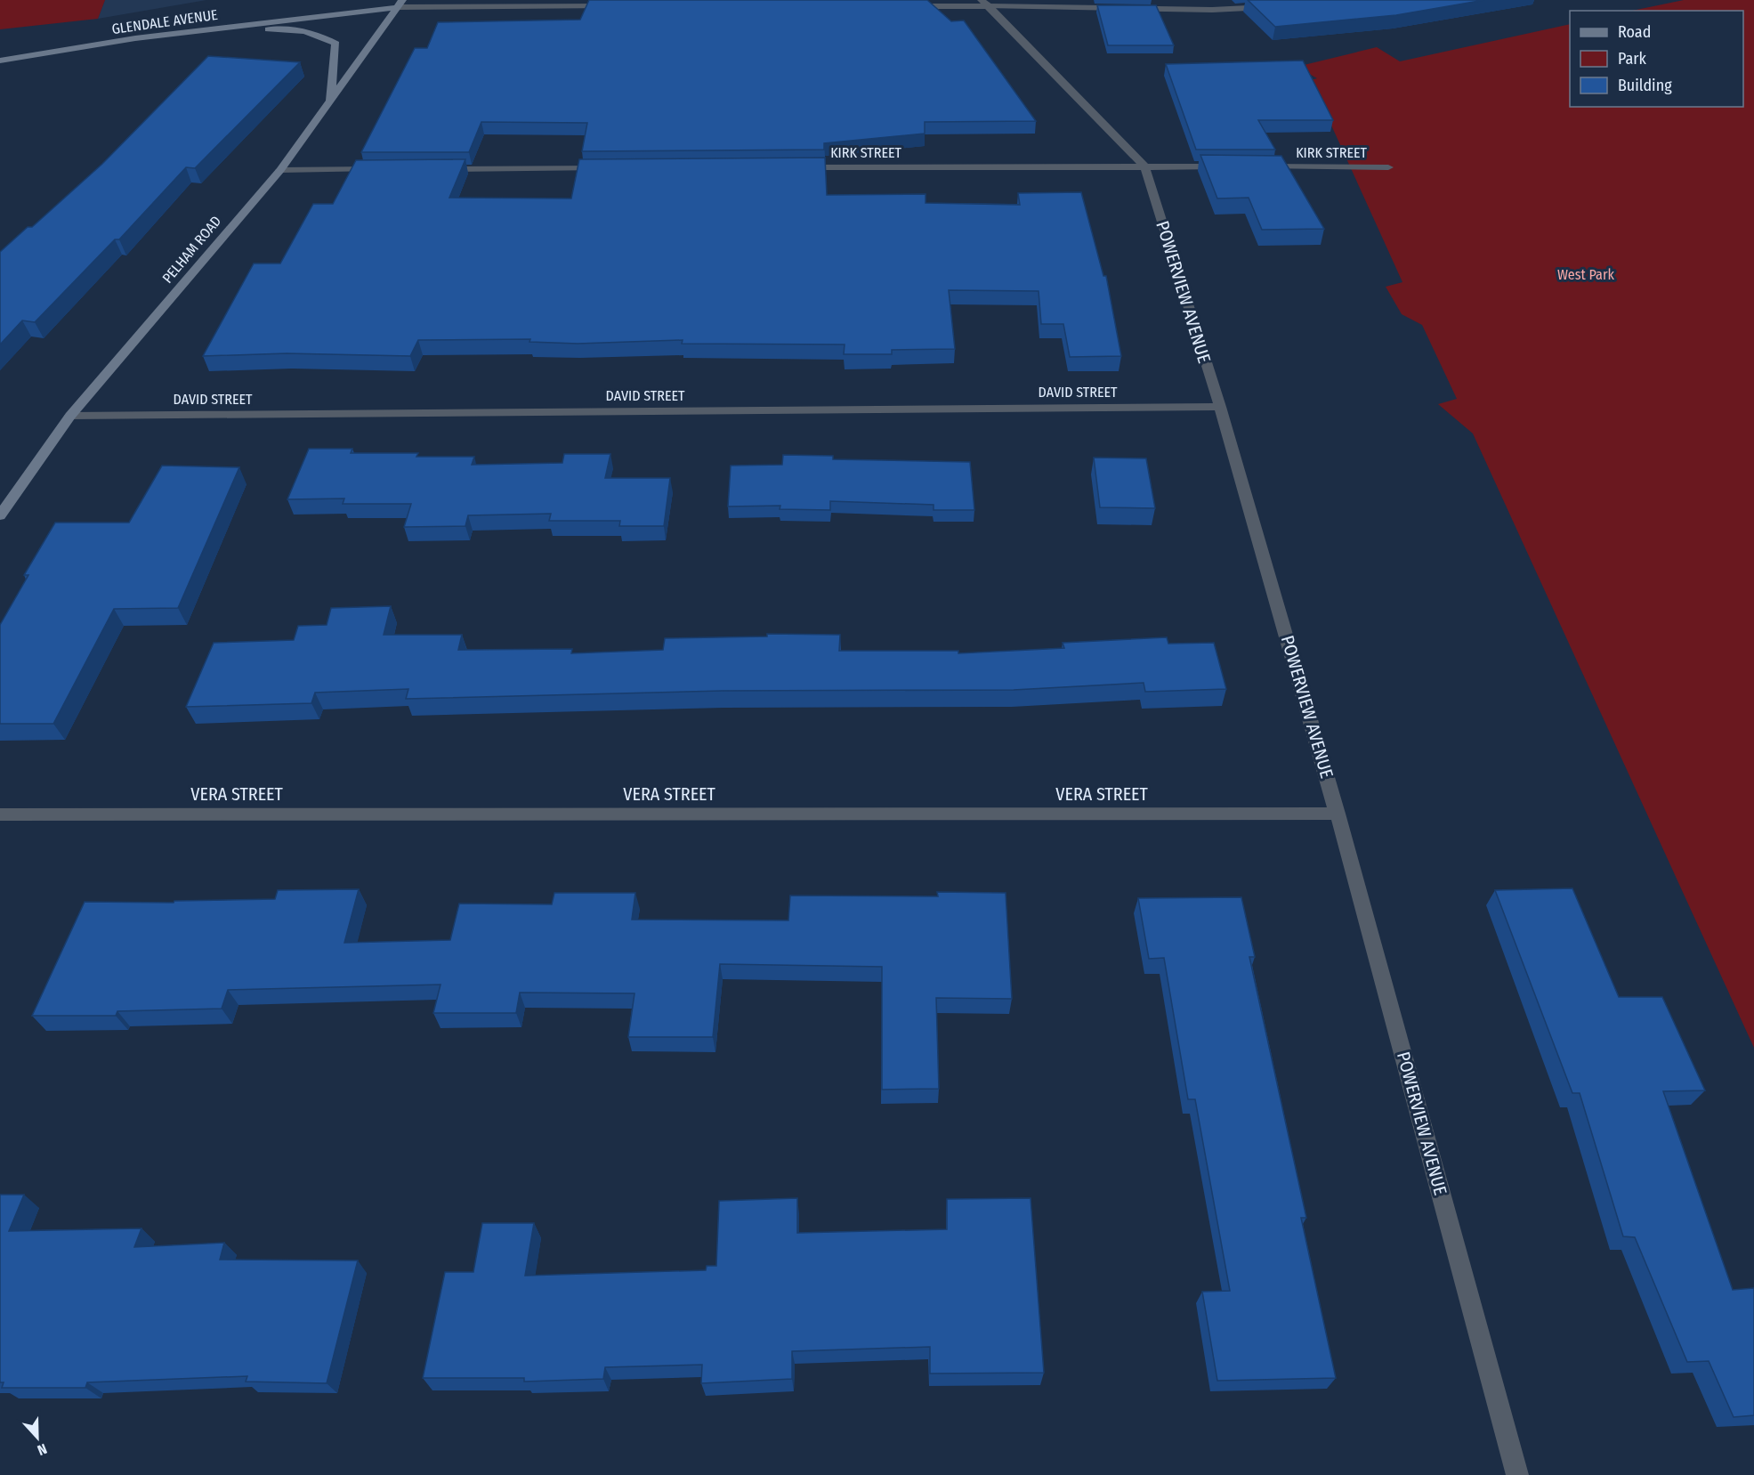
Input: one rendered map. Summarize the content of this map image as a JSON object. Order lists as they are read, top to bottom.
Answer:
{
  "streets": {
    "main road": ["GLENDALE AVENUE", "PELHAM ROAD"],
    "street": [
      "KIRK STREET",
      "POWERVIEW AVENUE",
      "DAVID STREET",
      "VERA STREET"
    ]
  },
  "crossings": [
    ["GLENDALE AVENUE", "PELHAM ROAD"],
    ["KIRK STREET", "POWERVIEW AVENUE"],
    ["PELHAM ROAD", "DAVID STREET"],
    ["POWERVIEW AVENUE", "DAVID STREET"],
    ["POWERVIEW AVENUE", "VERA STREET"]
  ],
  "parks": ["West Park"],
  "legend": ["Road", "Park", "Building"],
  "north": "bottom"
}
